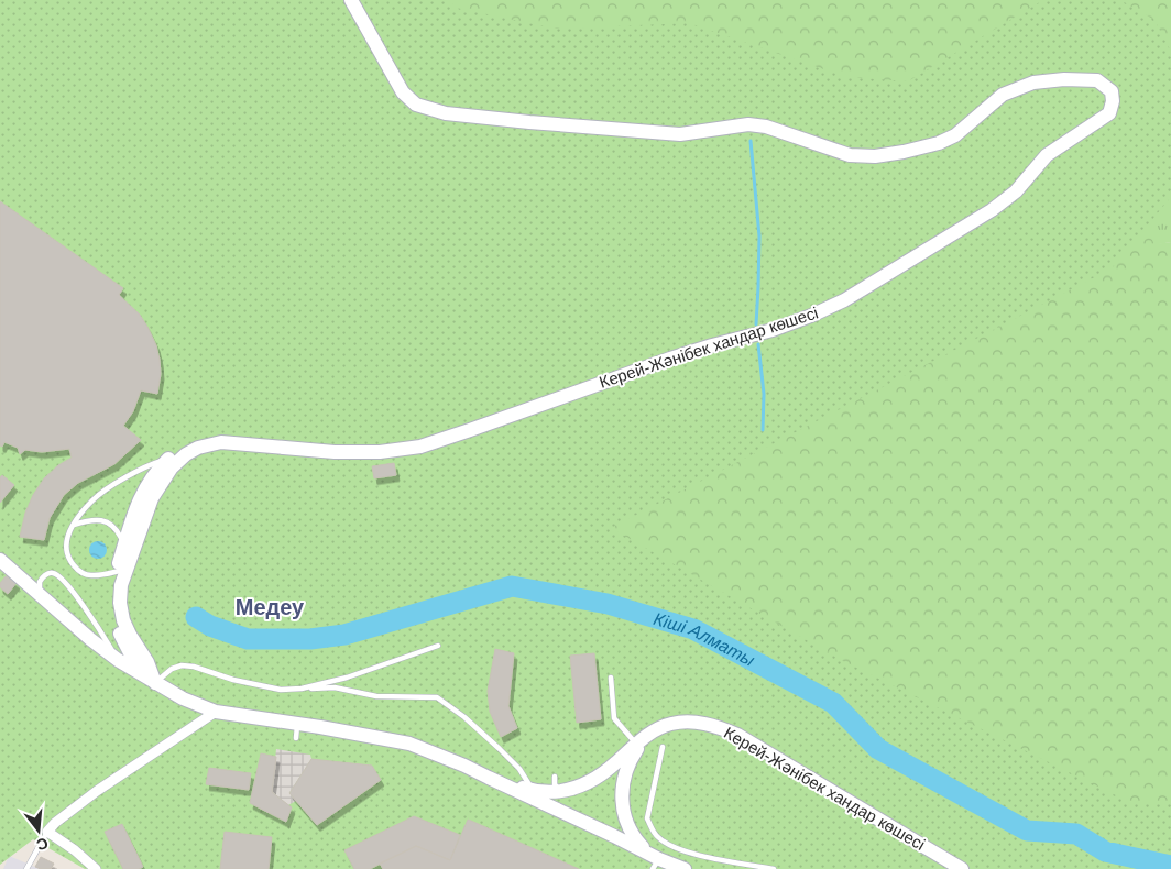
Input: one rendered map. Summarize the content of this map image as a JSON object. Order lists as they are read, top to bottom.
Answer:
{
  "streets": {
    "street": ["Керей-Жәнібек хандар көшесі"]
  },
  "districts": ["Медеу"],
  "water": ["Кіші Алматы"],
  "north": "bottom"
}
